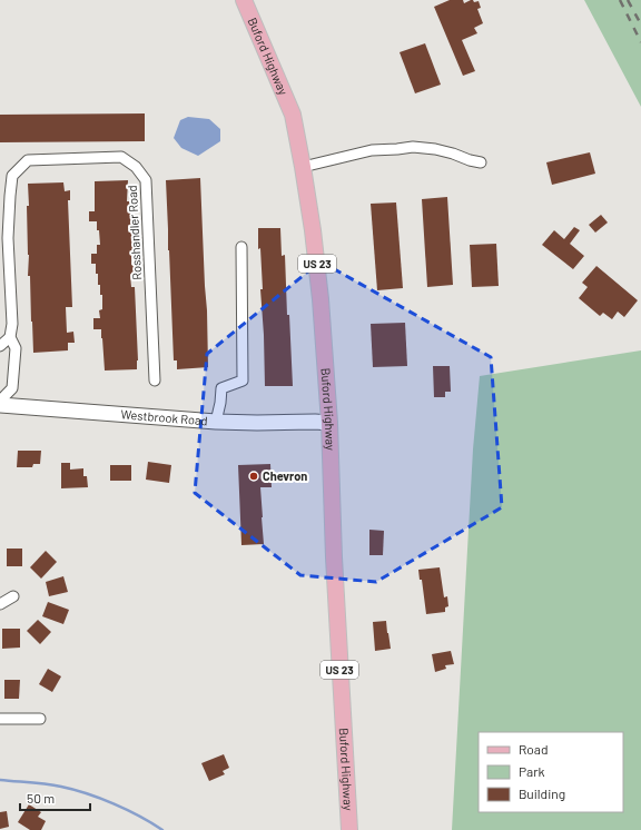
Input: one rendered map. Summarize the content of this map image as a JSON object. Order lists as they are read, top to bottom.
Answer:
{
  "streets": {
    "main road": ["Buford Highway", "US 23"],
    "street": ["Rosshandler Road", "Westbrook Road"]
  },
  "crossings": [
    ["Buford Highway", "Westbrook Road"],
    ["Rosshandler Road", "Westbrook Road"]
  ],
  "places": ["Chevron"],
  "legend": ["Road", "Park", "Building"],
  "scale_bar": "50 m"
}
